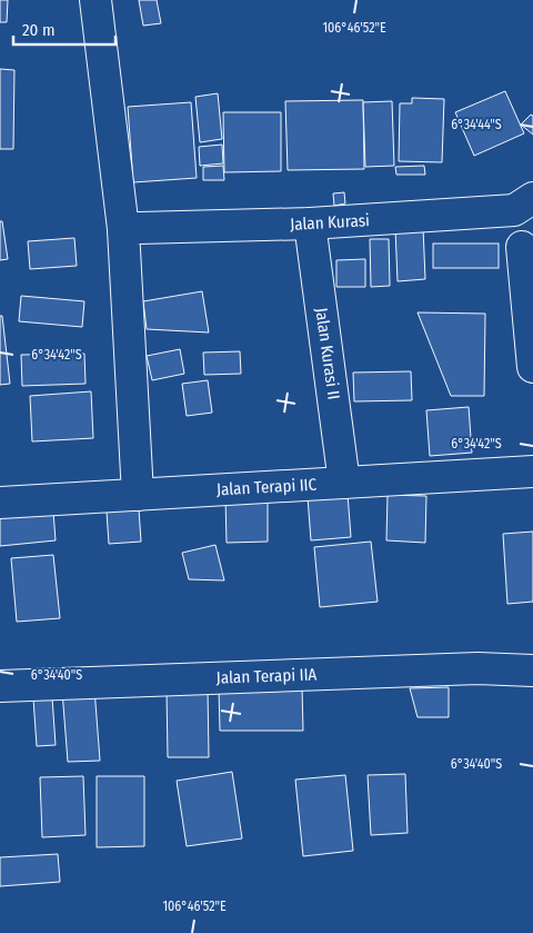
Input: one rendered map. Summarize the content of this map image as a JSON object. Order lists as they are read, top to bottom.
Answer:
{
  "streets": {
    "street": [
      "Jalan Kurasi",
      "Jalan Kurasi II",
      "Jalan Terapi IIC",
      "Jalan Terapi IIA"
    ]
  },
  "crossings": [
    ["Jalan Kurasi", "Jalan Kurasi II"],
    ["Jalan Kurasi II", "Jalan Terapi IIC"]
  ],
  "scale_bar": "20 m",
  "coordinates": [
    "106°46'52\"E",
    "6°34'44\"S",
    "6°34'42\"S",
    "6°34'40\"S"
  ]
}
